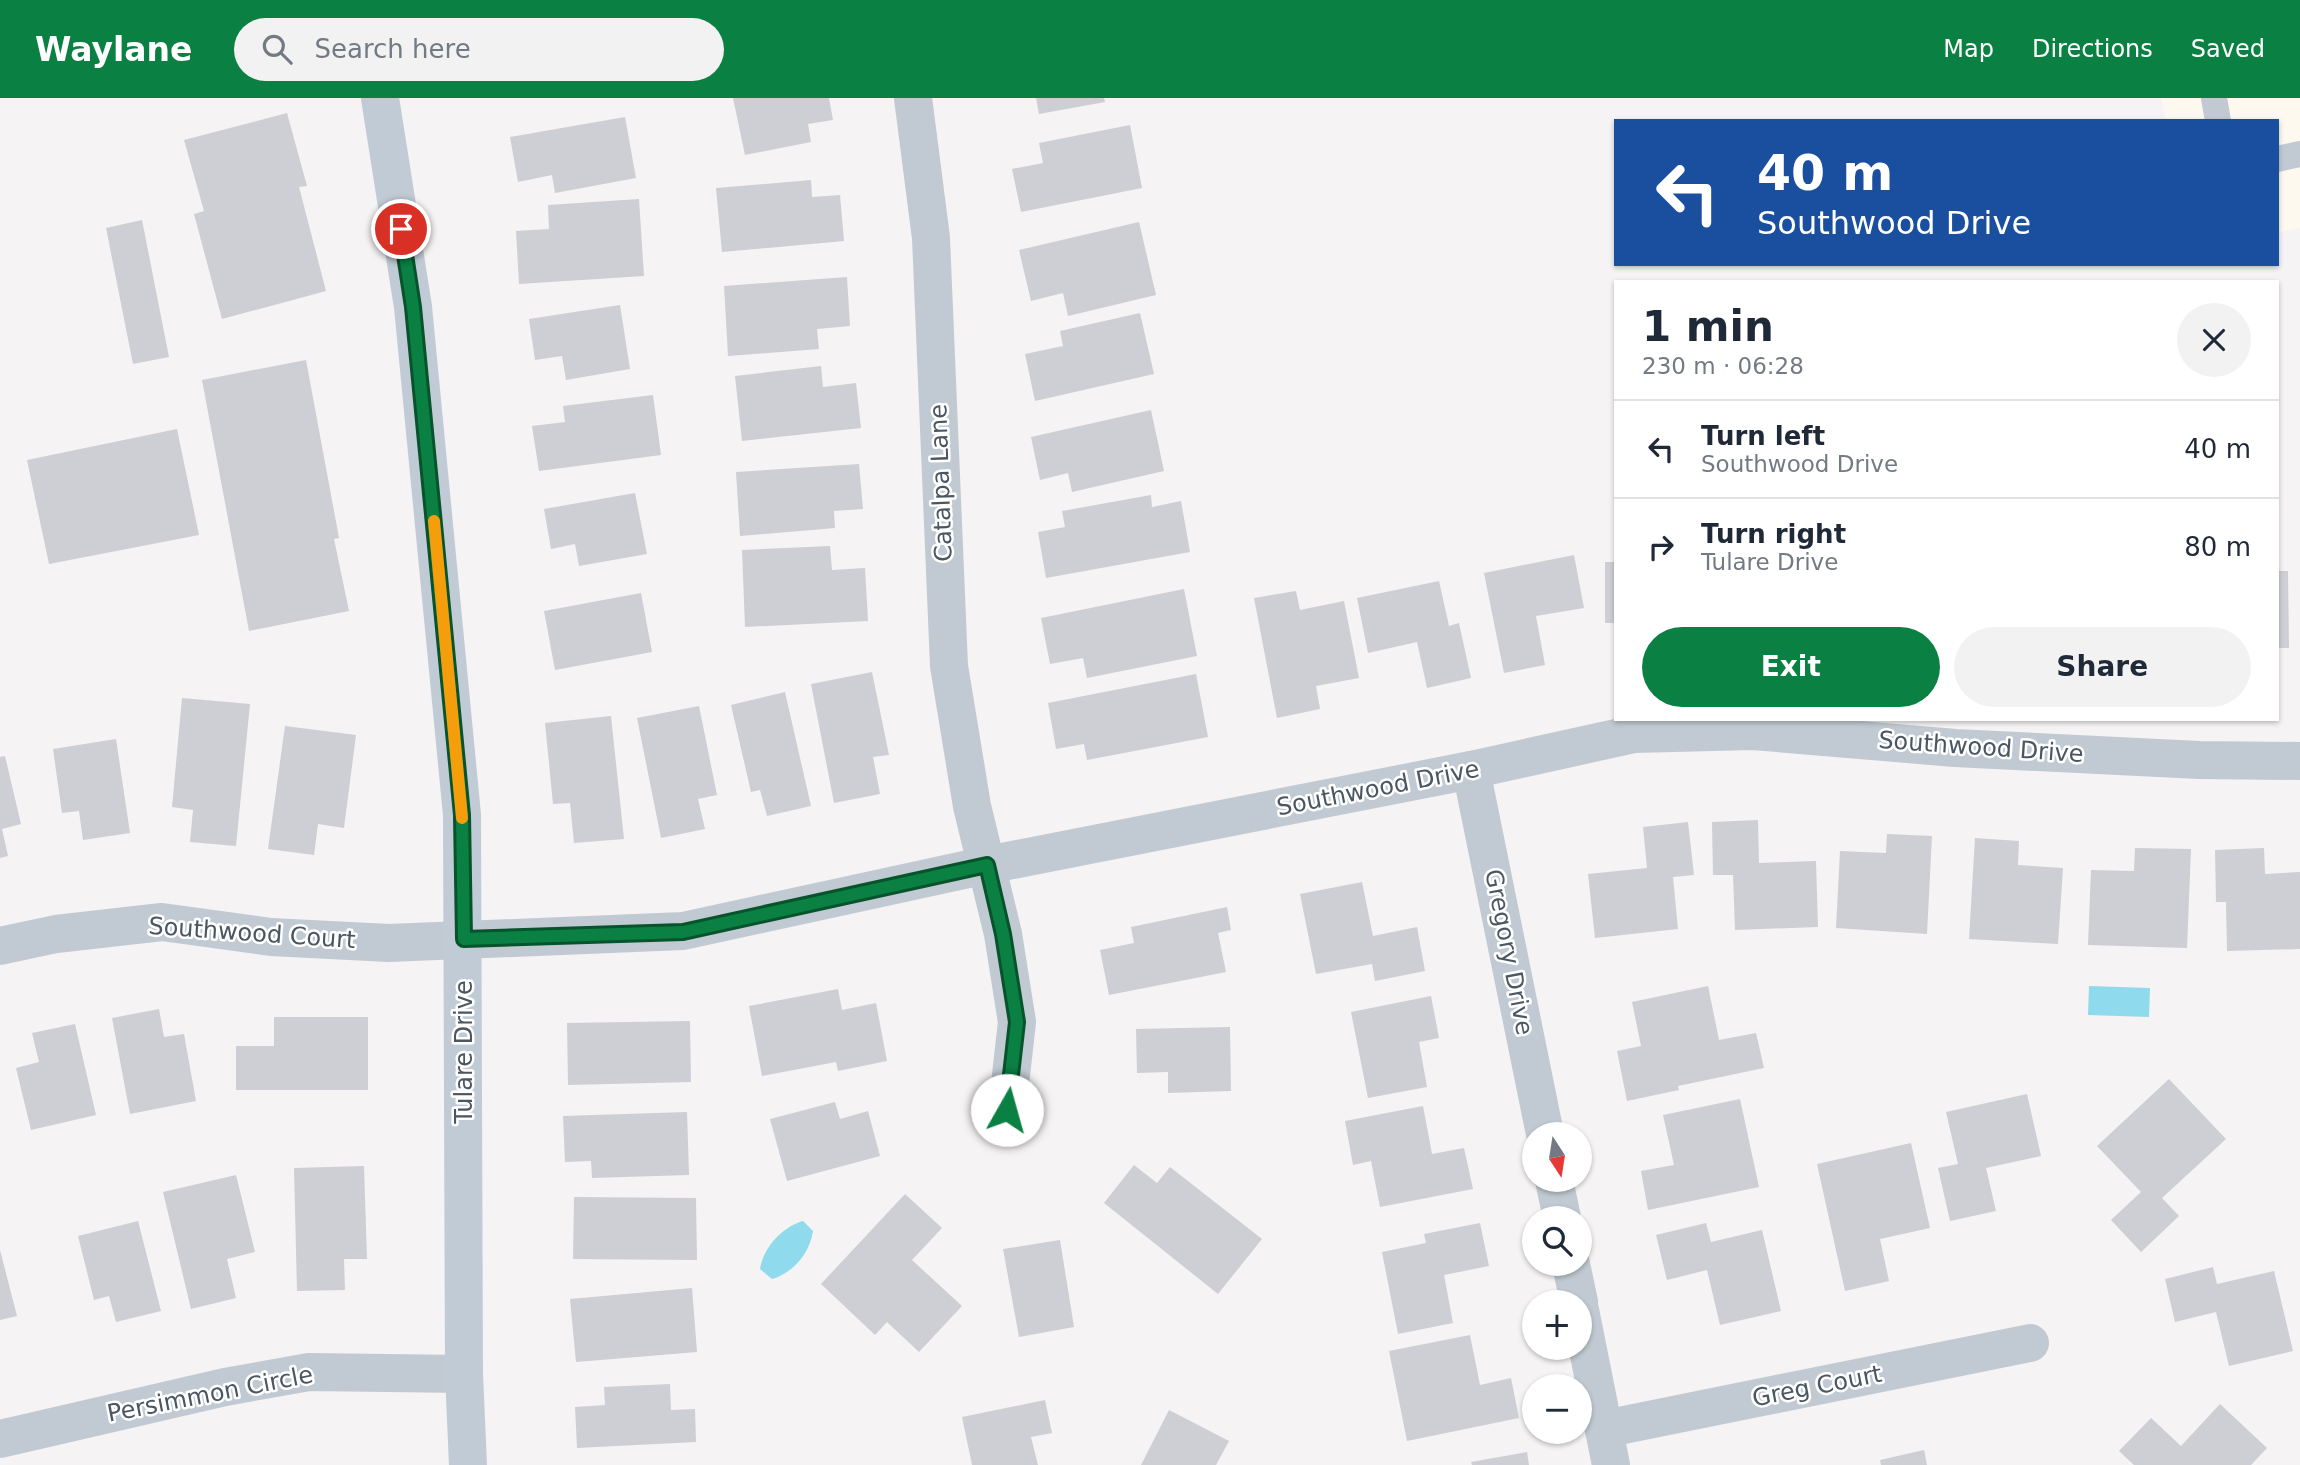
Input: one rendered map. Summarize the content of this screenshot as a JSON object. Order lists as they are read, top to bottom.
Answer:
{
  "streets": {
    "street": [
      "Catalpa Lane",
      "Southwood Drive",
      "Southwood Court",
      "Gregory Drive",
      "Tulare Drive",
      "Greg Court",
      "Persimmon Circle"
    ]
  },
  "crossings": [
    ["Catalpa Lane", "Southwood Drive"],
    ["Southwood Drive", "Southwood Court"],
    ["Southwood Drive", "Gregory Drive"],
    ["Southwood Drive", "Tulare Drive"],
    ["Southwood Court", "Tulare Drive"],
    ["Tulare Drive", "Persimmon Circle"]
  ],
  "north": "bottom",
  "page": {
    "header": "Waylane",
    "search": "Search here",
    "nav": ["Map", "Directions", "Saved"],
    "turn": ["40 m", "Southwood Drive"],
    "heading": ["1 min", "230 m · 06:28"],
    "list": [
      {
        "name": "Turn left",
        "note": "Southwood Drive",
        "value": "40 m"
      },
      {
        "name": "Turn right",
        "note": "Tulare Drive",
        "value": "80 m"
      }
    ],
    "buttons": ["Exit", "Share"],
    "map_buttons": ["+", "−"]
  }
}
